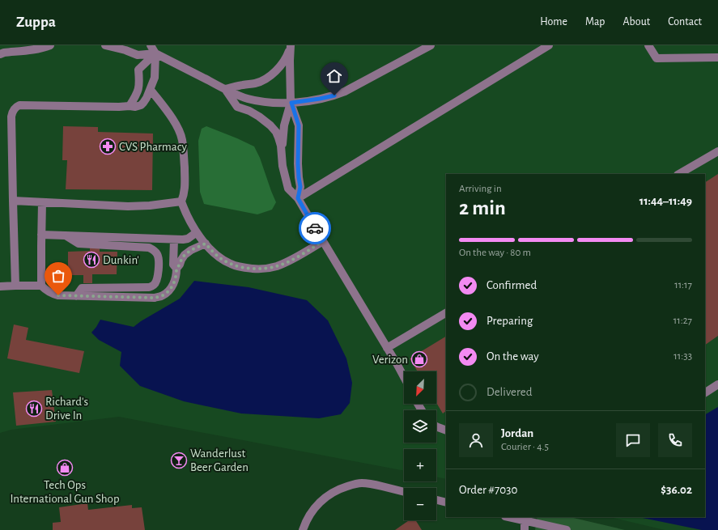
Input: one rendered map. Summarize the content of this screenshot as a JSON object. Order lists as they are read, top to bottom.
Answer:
{
  "places": {
    "pharmacy": ["CVS Pharmacy"],
    "restaurant": ["Dunkin'", "Richard's Drive In"],
    "shop": ["Verizon", "Tech Ops International Gun Shop"],
    "bar": ["Wanderlust Beer Garden"]
  },
  "north": "bottom left",
  "page": {
    "header": "Zuppa",
    "nav": [
      "Home",
      "Map",
      "About",
      "Contact"
    ],
    "heading": ["2 min", "Arriving in", "11:44–11:49"],
    "panel": [
      "Jordan",
      "Courier · 4.5",
      "Order #7030",
      "$36.02"
    ],
    "bar": "On the way · 80 m",
    "list": [
      ["Confirmed", "11:17"],
      ["Preparing", "11:27"],
      ["On the way", "11:33"],
      "Delivered"
    ],
    "map_buttons": ["+", "−"]
  }
}
